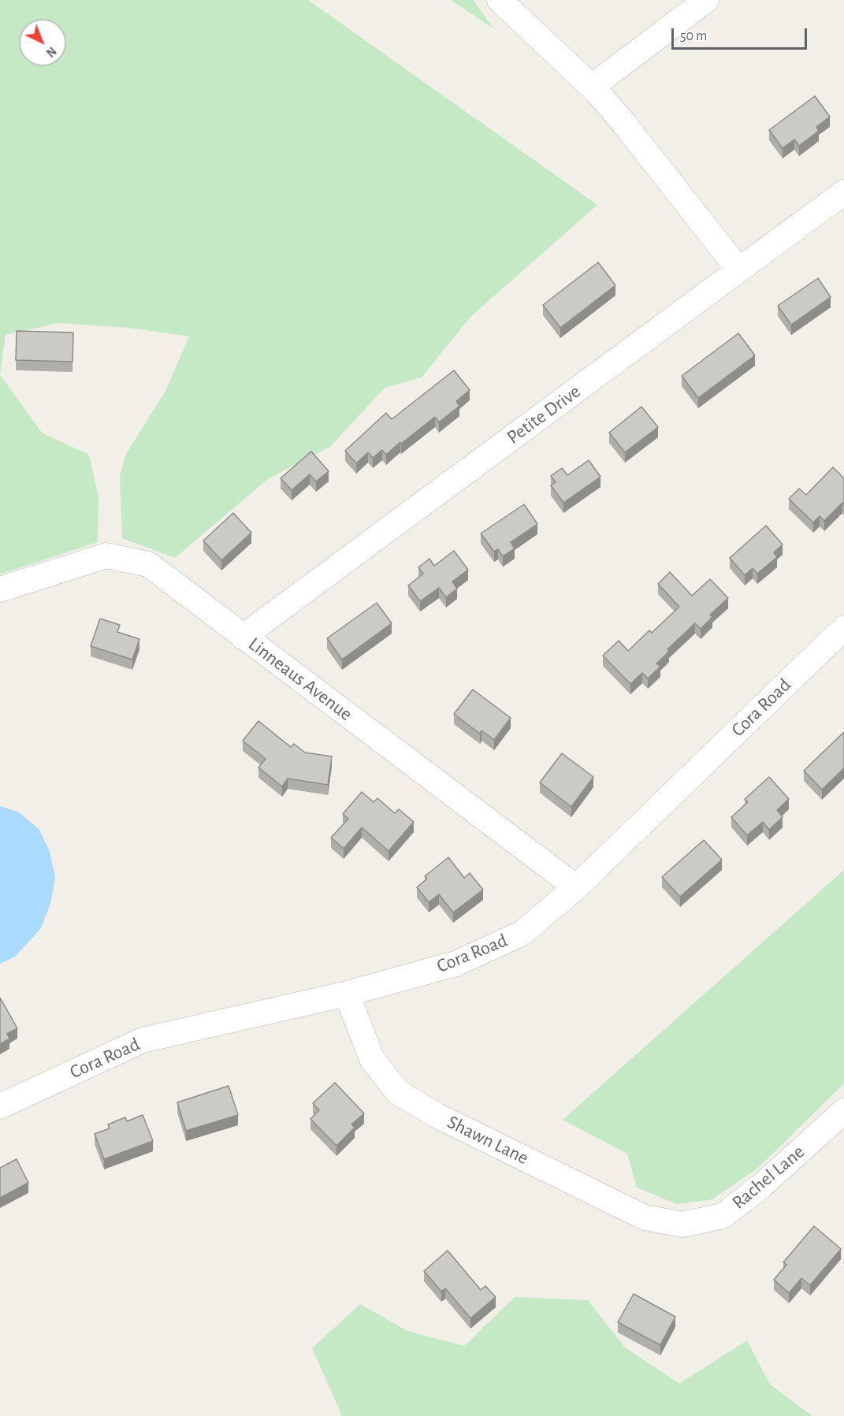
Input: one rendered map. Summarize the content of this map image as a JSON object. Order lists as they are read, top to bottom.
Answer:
{
  "streets": {
    "street": [
      "Petite Drive",
      "Linneaus Avenue",
      "Cora Road",
      "Shawn Lane",
      "Rachel Lane"
    ]
  },
  "crossings": [
    ["Petite Drive", "Linneaus Avenue"],
    ["Linneaus Avenue", "Cora Road"],
    ["Cora Road", "Shawn Lane"],
    ["Shawn Lane", "Rachel Lane"]
  ],
  "scale_bar": "50 m",
  "north": "bottom right"
}
